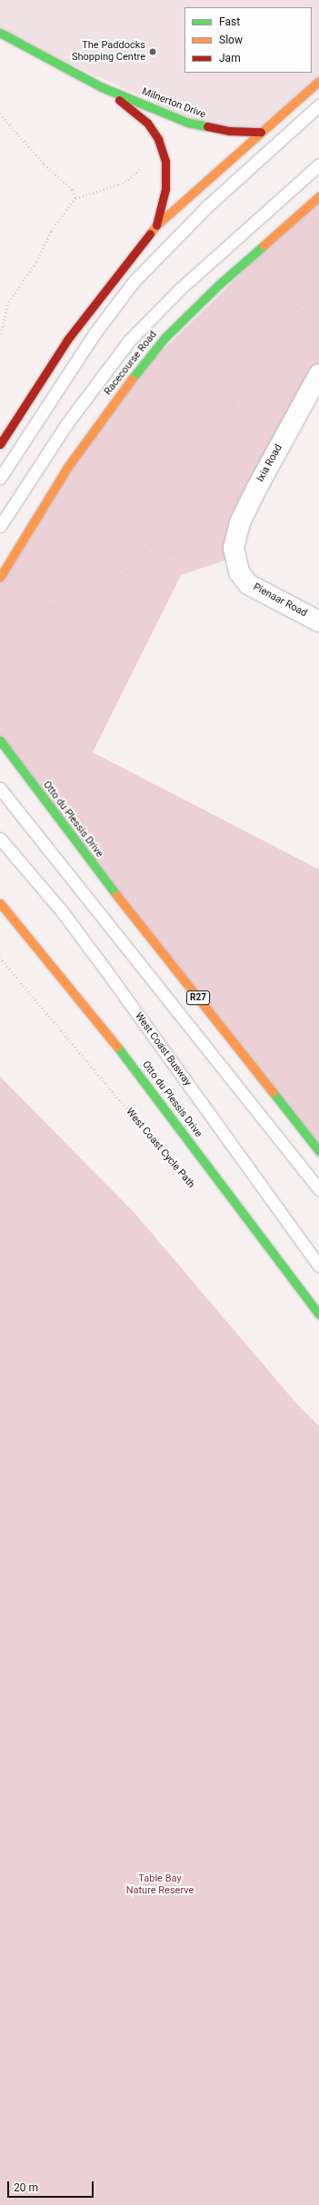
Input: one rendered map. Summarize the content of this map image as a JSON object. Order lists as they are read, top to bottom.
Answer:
{
  "streets": {
    "main road": [
      "Milnerton Drive",
      "Racecourse Road",
      "Otto du Plessis Drive",
      "R27"
    ],
    "street": ["Ixia Road", "Pienaar Road"],
    "lane": ["West Coast Busway"],
    "path": ["West Coast Cycle Path"]
  },
  "crossings": [
    ["Ixia Road", "Pienaar Road"]
  ],
  "parks": ["Table Bay Nature Reserve"],
  "places": ["The Paddocks Shopping Centre"],
  "legend": ["Fast", "Slow", "Jam"],
  "scale_bar": "20 m"
}
